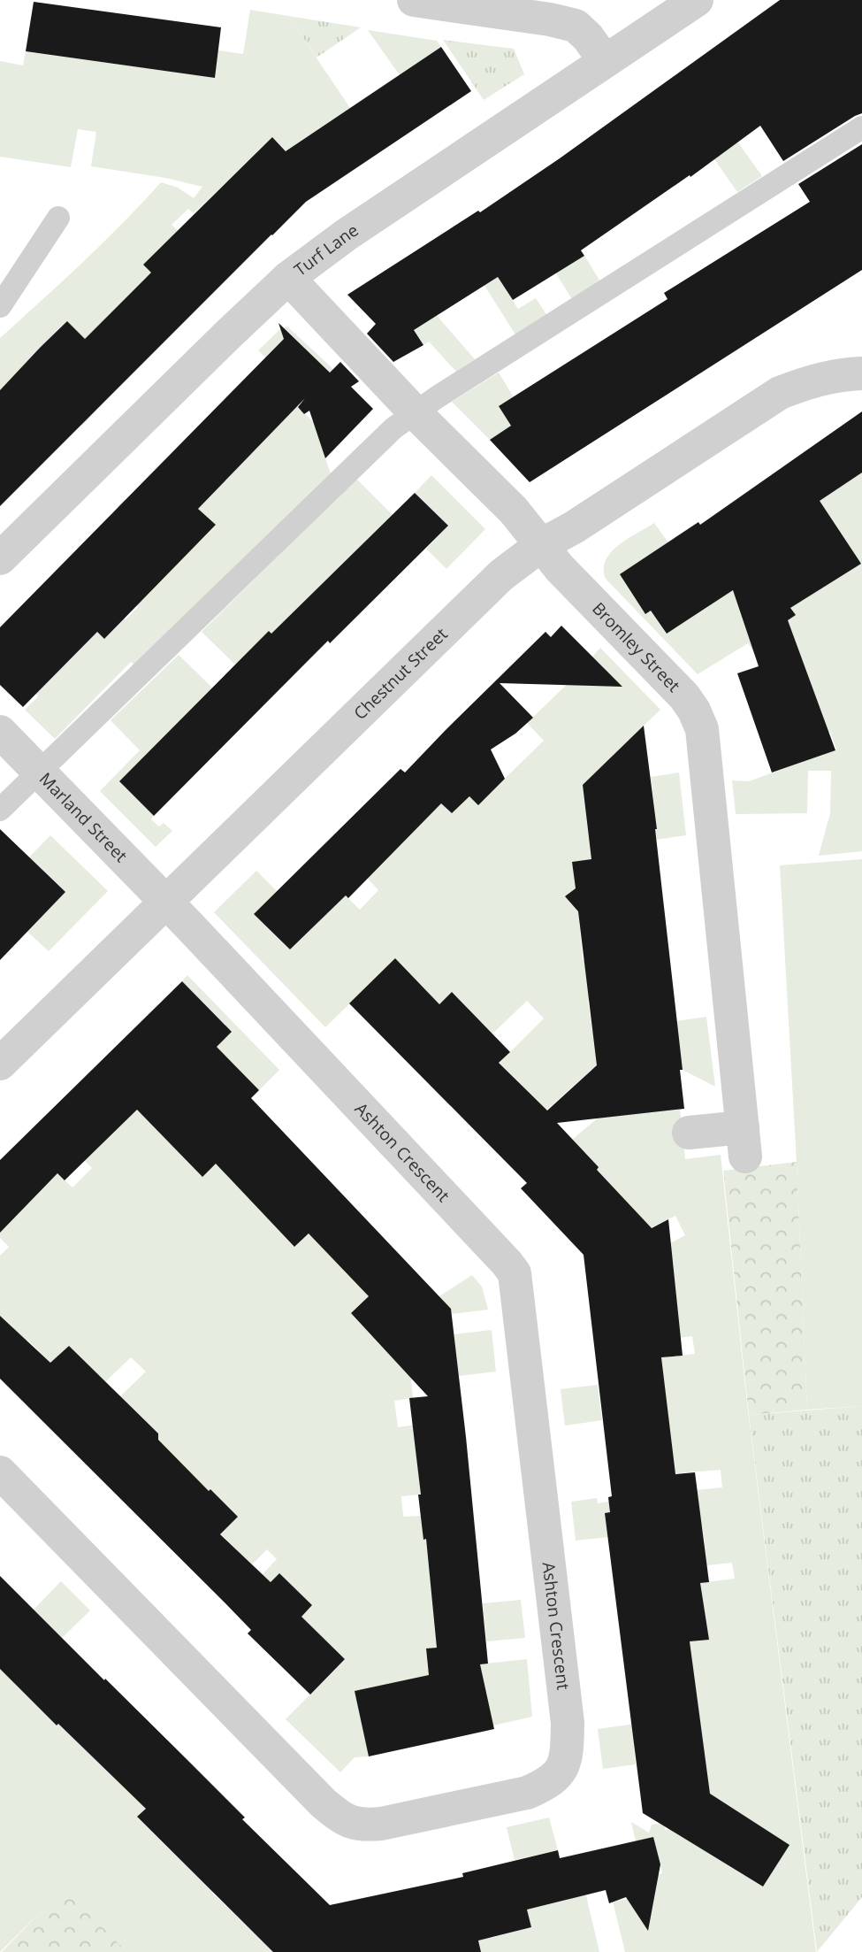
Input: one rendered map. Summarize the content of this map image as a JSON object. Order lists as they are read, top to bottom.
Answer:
{
  "streets": {
    "street": [
      "Turf Lane",
      "Bromley Street",
      "Chestnut Street",
      "Marland Street",
      "Ashton Crescent"
    ]
  },
  "crossings": [
    ["Turf Lane", "Bromley Street"],
    ["Bromley Street", "Chestnut Street"],
    ["Chestnut Street", "Marland Street"],
    ["Chestnut Street", "Ashton Crescent"],
    ["Marland Street", "Ashton Crescent"]
  ]
}
